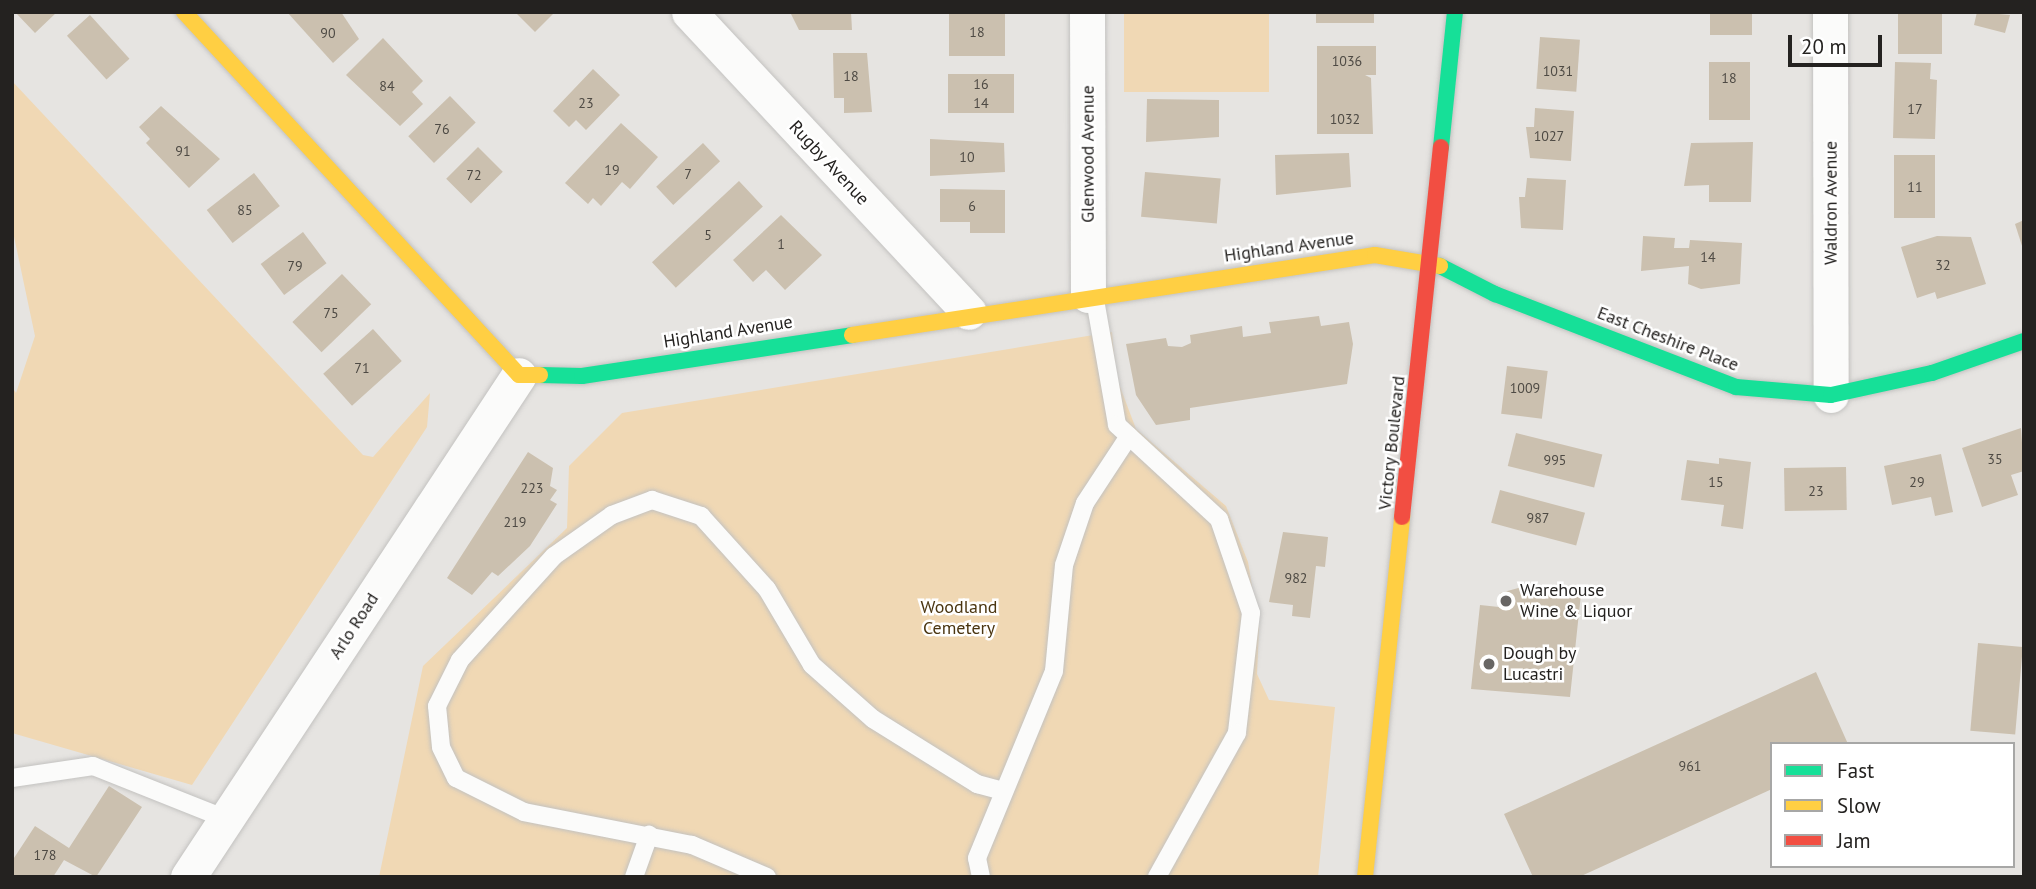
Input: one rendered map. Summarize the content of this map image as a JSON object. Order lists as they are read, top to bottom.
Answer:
{
  "streets": {
    "street": [
      "Glenwood Avenue",
      "Rugby Avenue",
      "Waldron Avenue",
      "Highland Avenue",
      "East Cheshire Place",
      "Victory Boulevard",
      "Arlo Road"
    ]
  },
  "crossings": [
    ["Glenwood Avenue", "Highland Avenue"],
    ["Rugby Avenue", "Highland Avenue"],
    ["Waldron Avenue", "East Cheshire Place"],
    ["Highland Avenue", "East Cheshire Place"],
    ["Highland Avenue", "Victory Boulevard"],
    ["Highland Avenue", "Arlo Road"],
    ["East Cheshire Place", "Victory Boulevard"]
  ],
  "parks": ["Woodland Cemetery"],
  "places": ["Warehouse Wine & Liquor", "Dough by Lucastri"],
  "house_numbers": [
    "18",
    "90",
    "1036",
    "1031",
    "18",
    "18",
    "16",
    "84",
    "23",
    "14",
    "17",
    "1032",
    "76",
    "1027",
    "91",
    "10",
    "19",
    "7",
    "72",
    "11",
    "6",
    "85",
    "5",
    "1",
    "14",
    "32",
    "79",
    "75",
    "71",
    "1009",
    "35",
    "995",
    "15",
    "29",
    "223",
    "23",
    "987",
    "219",
    "982",
    "961",
    "178"
  ],
  "legend": ["Fast", "Slow", "Jam"],
  "scale_bar": "20 m"
}
